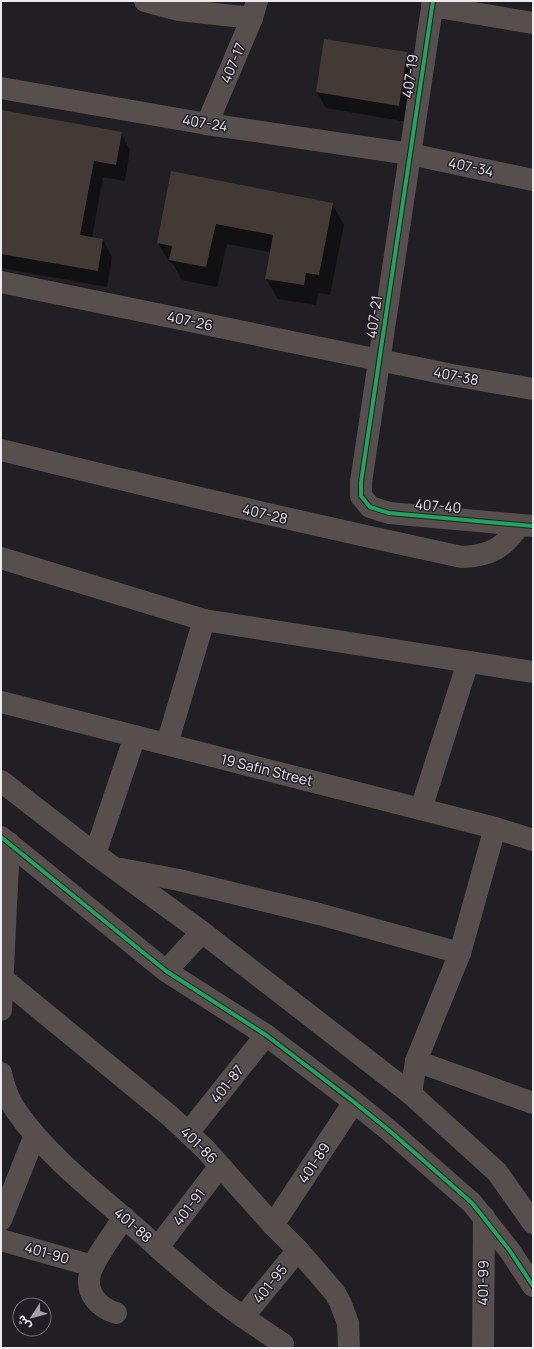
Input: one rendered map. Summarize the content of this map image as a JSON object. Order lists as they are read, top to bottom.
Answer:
{
  "streets": {
    "street": [
      "407-17",
      "407-19",
      "407-24",
      "407-34",
      "407-21",
      "407-26",
      "407-38",
      "407-40",
      "407-28",
      "19 Safin Street",
      "401-87",
      "401-86",
      "401-89",
      "401-91",
      "401-88",
      "401-90",
      "401-99",
      "401-95"
    ]
  },
  "crossings": [
    ["407-17", "407-24"],
    ["407-19", "407-24"],
    ["407-19", "407-34"],
    ["407-19", "407-21"],
    ["407-24", "407-34"],
    ["407-24", "407-21"],
    ["407-34", "407-21"],
    ["407-21", "407-26"],
    ["407-21", "407-38"],
    ["407-21", "407-40"],
    ["407-26", "407-38"],
    ["407-40", "407-28"],
    ["401-87", "401-86"],
    ["401-86", "401-89"],
    ["401-86", "401-91"],
    ["401-86", "401-95"],
    ["401-91", "401-88"],
    ["401-88", "401-95"]
  ],
  "north": "bottom left"
}
